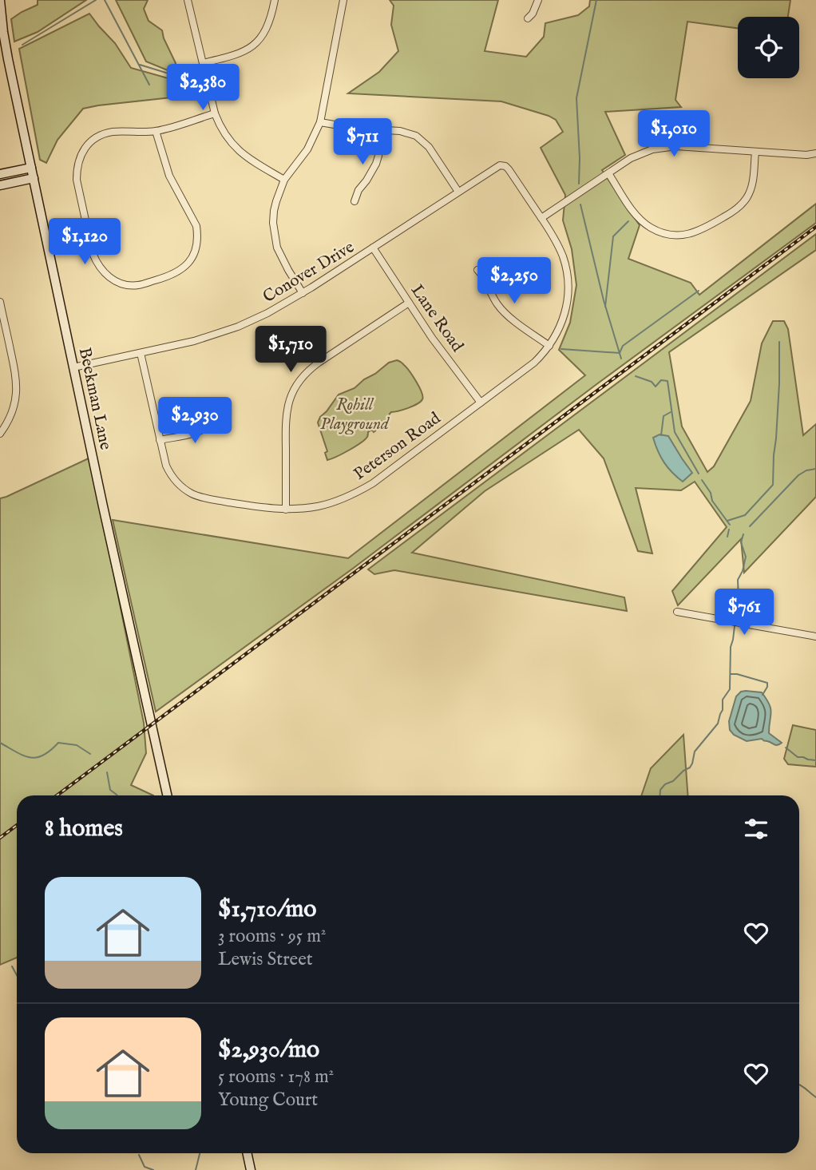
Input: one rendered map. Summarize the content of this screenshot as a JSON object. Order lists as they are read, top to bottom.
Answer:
{
  "streets": {
    "street": [
      "Conover Drive",
      "Lane Road",
      "Beekman Lane",
      "Peterson Road"
    ]
  },
  "crossings": [
    ["Conover Drive", "Lane Road"],
    ["Conover Drive", "Beekman Lane"],
    ["Conover Drive", "Peterson Road"],
    ["Lane Road", "Peterson Road"]
  ],
  "parks": ["Rohill Playground"],
  "page": {
    "price": [
      "$2,380",
      "$1,010",
      "$711",
      "$1,120",
      "$2,250",
      "$1,710",
      "$2,930",
      "$761"
    ],
    "heading": "8 homes",
    "list": [
      {
        "name": "$1,710/mo",
        "note": "3 rooms · 95 m² · Lewis Street"
      },
      {
        "name": "$2,930/mo",
        "note": "5 rooms · 178 m² · Young Court"
      }
    ]
  }
}
